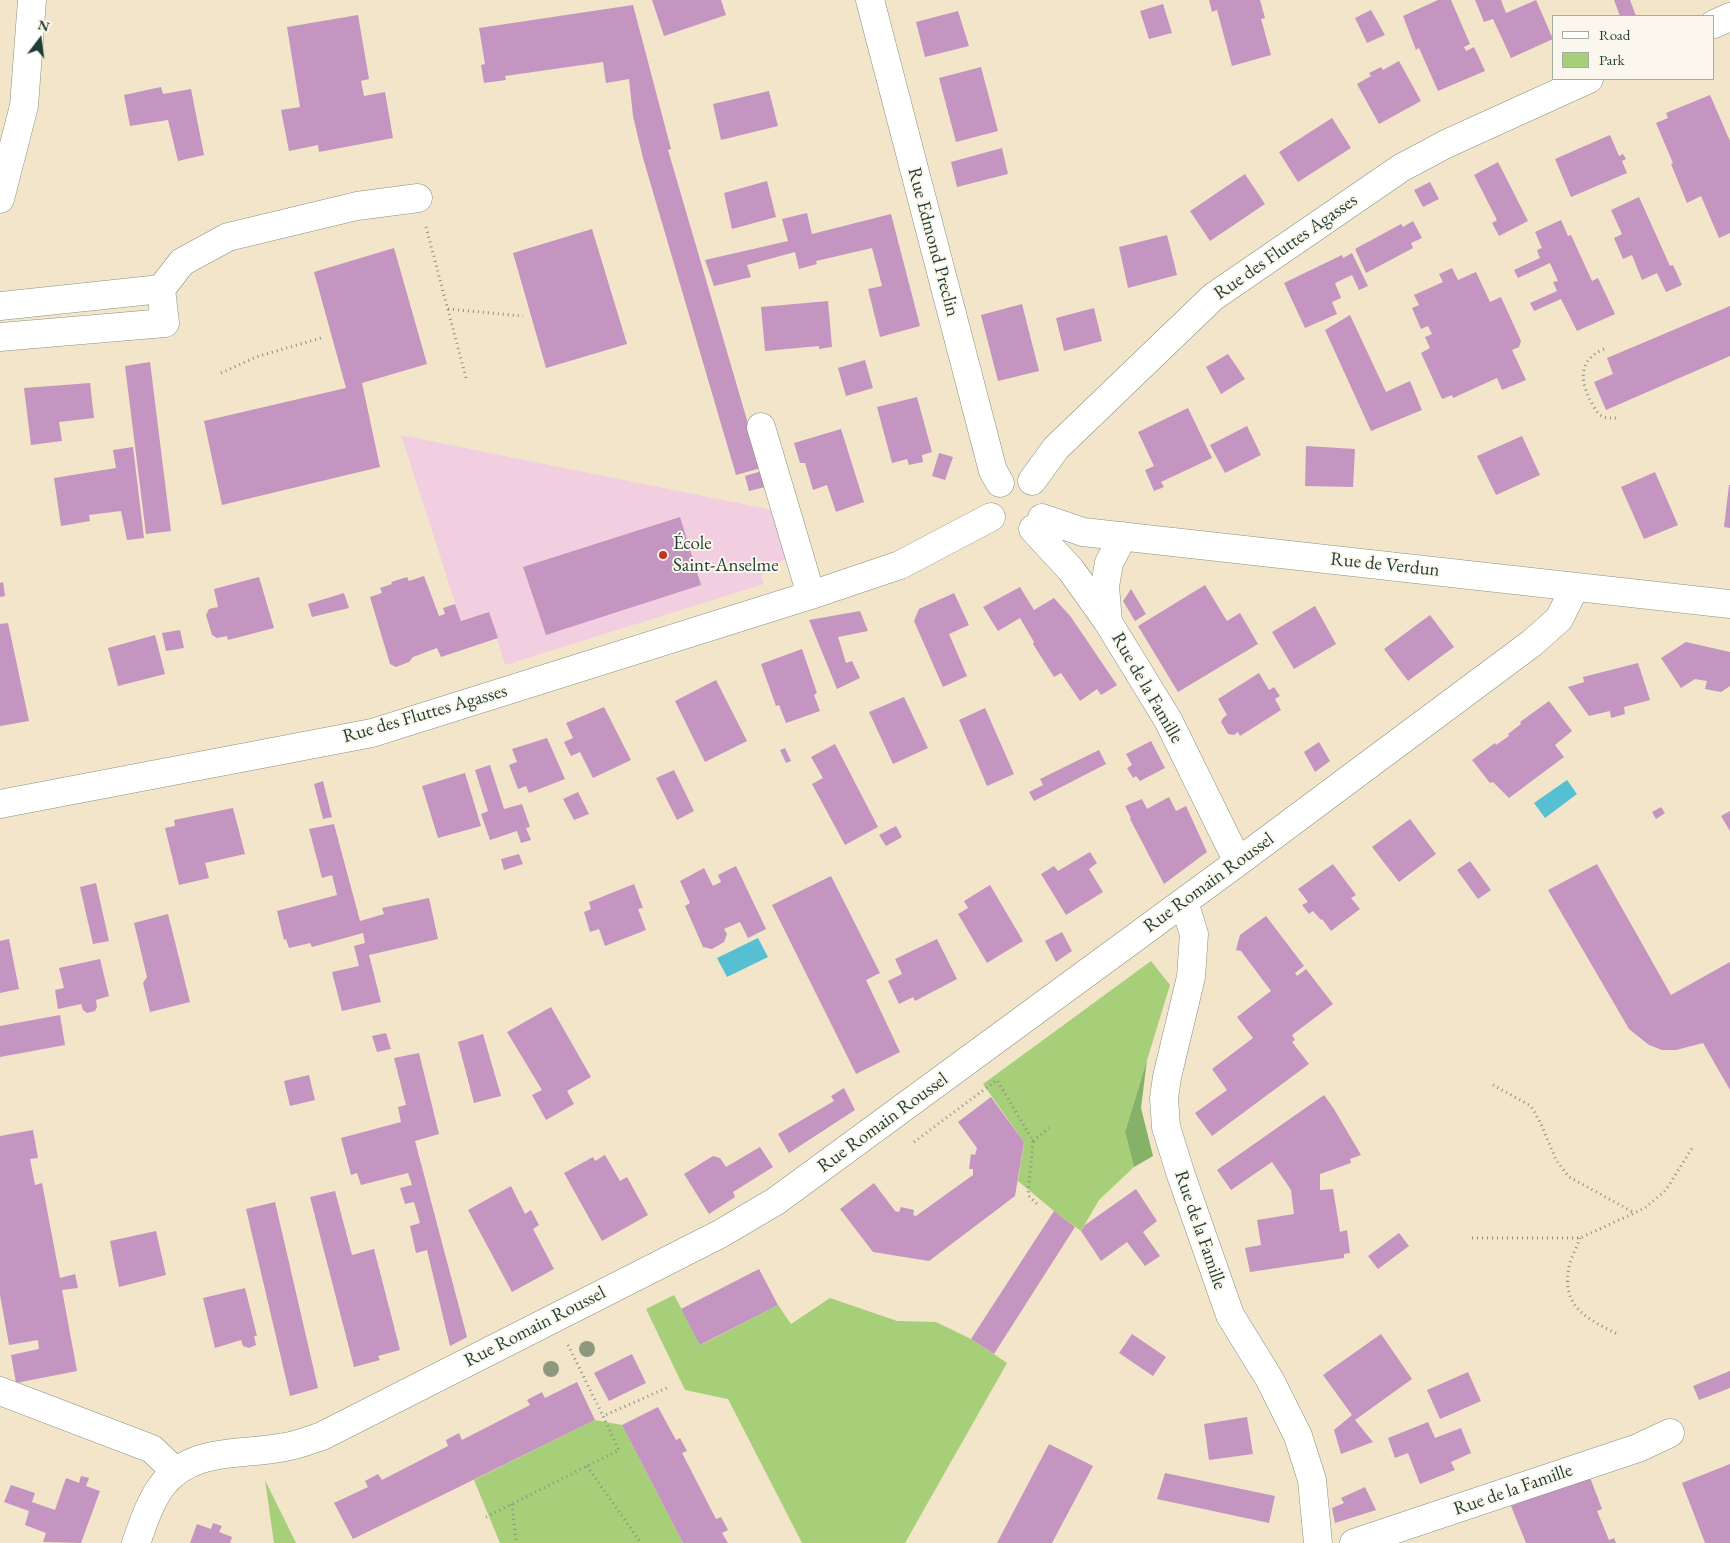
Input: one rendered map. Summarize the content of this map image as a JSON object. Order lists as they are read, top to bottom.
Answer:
{
  "streets": {
    "street": [
      "Rue Edmond Preclin",
      "Rue des Fluttes Agasses",
      "Rue de Verdun",
      "Rue de la Famille",
      "Rue Romain Roussel"
    ]
  },
  "crossings": [
    ["Rue Edmond Preclin", "Rue des Fluttes Agasses"],
    ["Rue Edmond Preclin", "Rue de Verdun"],
    ["Rue Edmond Preclin", "Rue de la Famille"],
    ["Rue des Fluttes Agasses", "Rue de Verdun"],
    ["Rue des Fluttes Agasses", "Rue de la Famille"],
    ["Rue de Verdun", "Rue de la Famille"],
    ["Rue de Verdun", "Rue Romain Roussel"],
    ["Rue de la Famille", "Rue Romain Roussel"]
  ],
  "places": ["École Saint-Anselme"],
  "legend": ["Road", "Park"],
  "north": "top"
}
